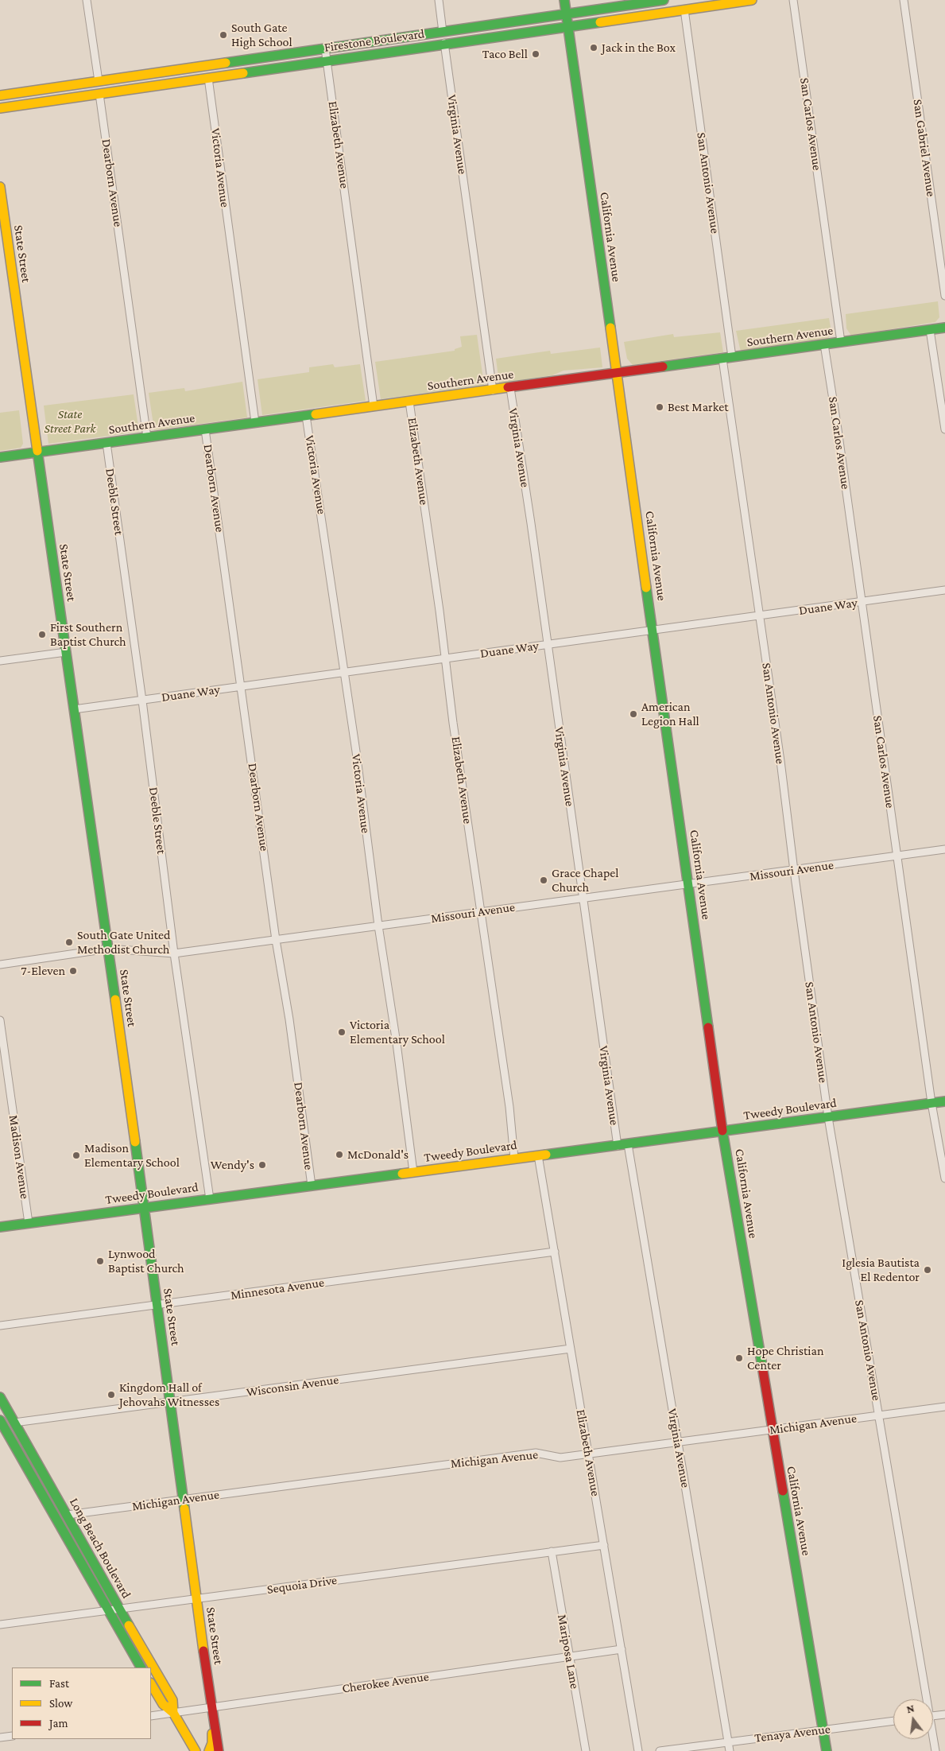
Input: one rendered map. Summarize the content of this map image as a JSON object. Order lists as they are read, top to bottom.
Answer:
{
  "streets": {
    "main road": [
      "Firestone Boulevard",
      "California Avenue",
      "State Street",
      "Southern Avenue",
      "Tweedy Boulevard",
      "Long Beach Boulevard"
    ],
    "street": [
      "San Carlos Avenue",
      "Virginia Avenue",
      "Elizabeth Avenue",
      "San Gabriel Avenue",
      "Victoria Avenue",
      "Dearborn Avenue",
      "San Antonio Avenue",
      "Deeble Street",
      "Duane Way",
      "Missouri Avenue",
      "Madison Avenue",
      "Minnesota Avenue",
      "Wisconsin Avenue",
      "Michigan Avenue",
      "Sequoia Drive",
      "Mariposa Lane",
      "Cherokee Avenue",
      "Tenaya Avenue"
    ]
  },
  "crossings": [
    ["Firestone Boulevard", "Virginia Avenue"],
    ["Firestone Boulevard", "Elizabeth Avenue"],
    ["Firestone Boulevard", "Victoria Avenue"],
    ["Firestone Boulevard", "Dearborn Avenue"],
    ["Firestone Boulevard", "San Antonio Avenue"],
    ["Firestone Boulevard", "California Avenue"],
    ["San Carlos Avenue", "Southern Avenue"],
    ["San Carlos Avenue", "Duane Way"],
    ["San Carlos Avenue", "Missouri Avenue"],
    ["San Carlos Avenue", "Tweedy Boulevard"],
    ["Virginia Avenue", "Southern Avenue"],
    ["Virginia Avenue", "Duane Way"],
    ["Virginia Avenue", "Missouri Avenue"],
    ["Virginia Avenue", "Tweedy Boulevard"],
    ["Virginia Avenue", "Michigan Avenue"],
    ["Virginia Avenue", "Tenaya Avenue"],
    ["Elizabeth Avenue", "Southern Avenue"],
    ["Elizabeth Avenue", "Duane Way"],
    ["Elizabeth Avenue", "Missouri Avenue"],
    ["Elizabeth Avenue", "Tweedy Boulevard"],
    ["Elizabeth Avenue", "Minnesota Avenue"],
    ["Elizabeth Avenue", "Wisconsin Avenue"],
    ["Elizabeth Avenue", "Michigan Avenue"],
    ["Elizabeth Avenue", "Sequoia Drive"],
    ["Elizabeth Avenue", "Cherokee Avenue"],
    ["Victoria Avenue", "Southern Avenue"],
    ["Victoria Avenue", "Duane Way"],
    ["Victoria Avenue", "Missouri Avenue"],
    ["Victoria Avenue", "Tweedy Boulevard"],
    ["Dearborn Avenue", "Southern Avenue"],
    ["Dearborn Avenue", "Duane Way"],
    ["Dearborn Avenue", "Missouri Avenue"],
    ["Dearborn Avenue", "Tweedy Boulevard"],
    ["San Antonio Avenue", "Southern Avenue"],
    ["San Antonio Avenue", "Duane Way"],
    ["San Antonio Avenue", "Missouri Avenue"],
    ["San Antonio Avenue", "Tweedy Boulevard"],
    ["San Antonio Avenue", "Michigan Avenue"],
    ["California Avenue", "Southern Avenue"],
    ["California Avenue", "Duane Way"],
    ["California Avenue", "Missouri Avenue"],
    ["California Avenue", "Tweedy Boulevard"],
    ["California Avenue", "Michigan Avenue"],
    ["California Avenue", "Tenaya Avenue"],
    ["State Street", "Southern Avenue"],
    ["State Street", "Duane Way"],
    ["State Street", "Missouri Avenue"],
    ["State Street", "Tweedy Boulevard"],
    ["State Street", "Minnesota Avenue"],
    ["State Street", "Wisconsin Avenue"],
    ["State Street", "Michigan Avenue"],
    ["State Street", "Sequoia Drive"],
    ["State Street", "Cherokee Avenue"],
    ["Southern Avenue", "Deeble Street"],
    ["Deeble Street", "Duane Way"],
    ["Deeble Street", "Missouri Avenue"],
    ["Deeble Street", "Tweedy Boulevard"],
    ["Tweedy Boulevard", "Madison Avenue"],
    ["Wisconsin Avenue", "Long Beach Boulevard"],
    ["Michigan Avenue", "Long Beach Boulevard"],
    ["Long Beach Boulevard", "Sequoia Drive"],
    ["Long Beach Boulevard", "Cherokee Avenue"],
    ["Sequoia Drive", "Mariposa Lane"],
    ["Mariposa Lane", "Cherokee Avenue"]
  ],
  "parks": ["State Street Park"],
  "places": [
    "South Gate High School",
    "Jack in the Box",
    "Taco Bell",
    "Best Market",
    "First Southern Baptist Church",
    "American Legion Hall",
    "Grace Chapel Church",
    "South Gate United Methodist Church",
    "7-Eleven",
    "Victoria Elementary School",
    "McDonald's",
    "Madison Elementary School",
    "Wendy's",
    "Lynwood Baptist Church",
    "Iglesia Bautista El Redentor",
    "Hope Christian Center",
    "Kingdom Hall of Jehovahs Witnesses"
  ],
  "legend": ["Fast", "Slow", "Jam"],
  "north": "top"
}
